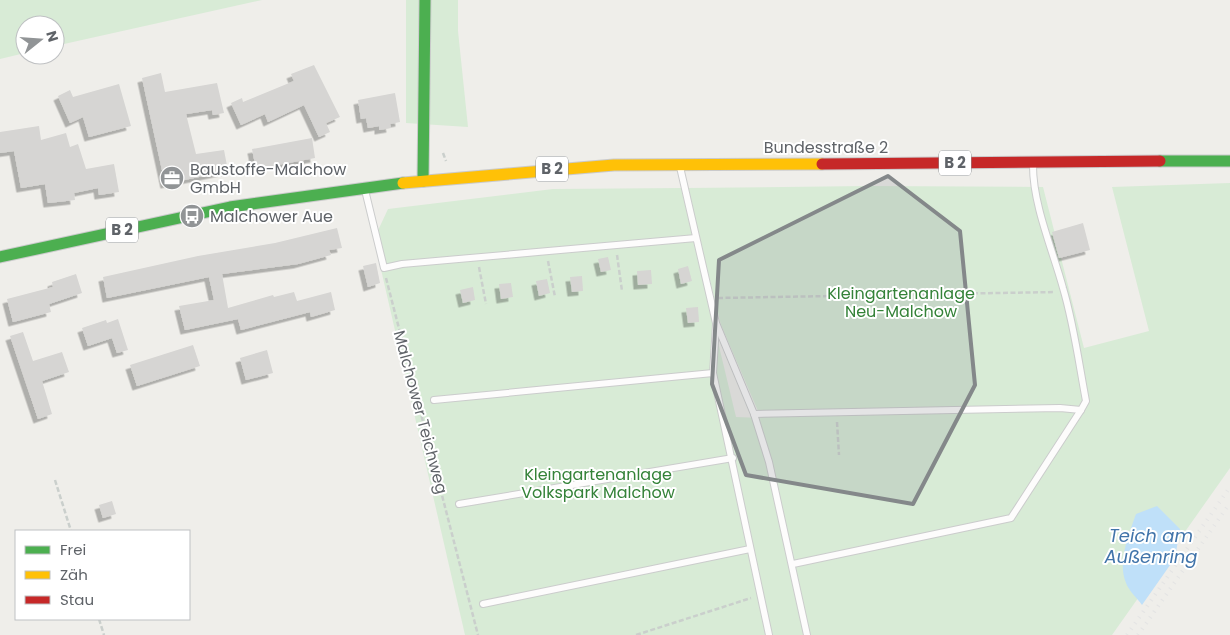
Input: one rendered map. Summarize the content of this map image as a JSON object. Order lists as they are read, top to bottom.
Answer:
{
  "streets": {
    "main road": ["Bundesstraße 2", "B 2"],
    "path": ["Malchower Teichweg"]
  },
  "crossings": [
    ["Bundesstraße 2", "B 2"]
  ],
  "water": ["Teich am Außenring"],
  "parks": ["Kleingartenanlage Neu-Malchow", "Kleingartenanlage Volkspark Malchow"],
  "places": {
    "office": ["Baustoffe-Malchow GmbH"],
    "bus stop": ["Malchower Aue"]
  },
  "legend": ["Frei", "Zäh", "Stau"],
  "north": "right"
}
